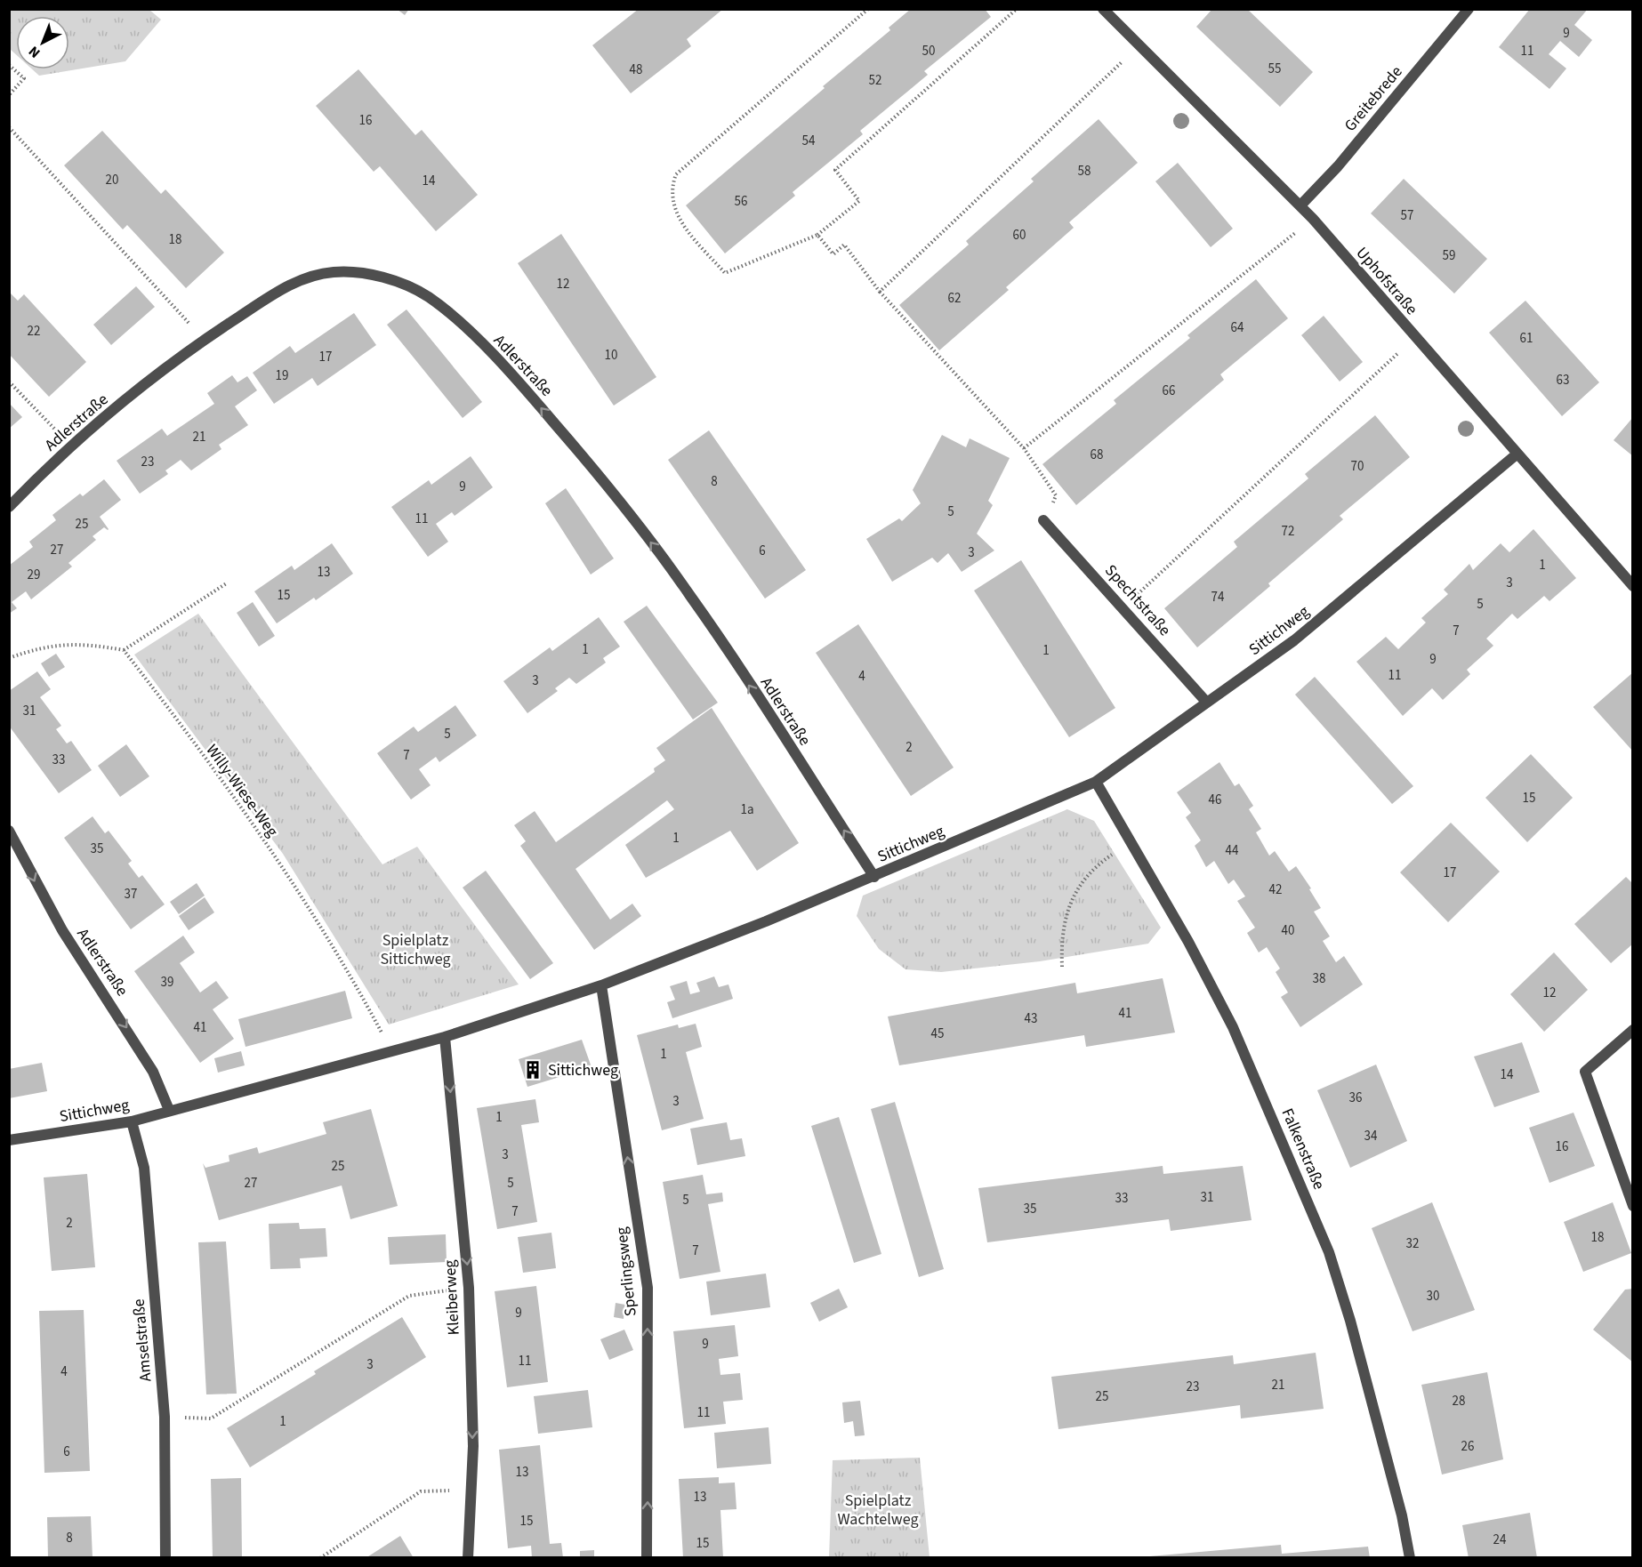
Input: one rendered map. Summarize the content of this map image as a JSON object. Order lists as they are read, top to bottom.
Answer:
{
  "streets": {
    "street": [
      "Greitebrede",
      "Uphofstraße",
      "Adlerstraße",
      "Spechtstraße",
      "Sittichweg",
      "Falkenstraße",
      "Sperlingsweg",
      "Kleiberweg",
      "Amselstraße"
    ],
    "path": ["Willy-Wiese-Weg"]
  },
  "crossings": [
    ["Greitebrede", "Uphofstraße"],
    ["Uphofstraße", "Sittichweg"],
    ["Adlerstraße", "Sittichweg"],
    ["Spechtstraße", "Sittichweg"],
    ["Sittichweg", "Willy-Wiese-Weg"],
    ["Sittichweg", "Falkenstraße"],
    ["Sittichweg", "Sperlingsweg"],
    ["Sittichweg", "Kleiberweg"],
    ["Sittichweg", "Amselstraße"]
  ],
  "one_way": ["Sperlingsweg", "Kleiberweg"],
  "parks": ["Spielplatz Sittichweg", "Spielplatz Wachtelweg"],
  "places": {
    "building": ["Sittichweg"]
  },
  "house_numbers": [
    "9",
    "50",
    "11",
    "55",
    "48",
    "52",
    "16",
    "54",
    "58",
    "20",
    "14",
    "56",
    "57",
    "60",
    "18",
    "59",
    "12",
    "62",
    "64",
    "22",
    "61",
    "10",
    "17",
    "19",
    "63",
    "66",
    "21",
    "68",
    "23",
    "70",
    "8",
    "9",
    "5",
    "11",
    "25",
    "72",
    "27",
    "6",
    "3",
    "1",
    "13",
    "29",
    "3",
    "15",
    "74",
    "5",
    "7",
    "1",
    "1",
    "9",
    "11",
    "4",
    "3",
    "31",
    "5",
    "2",
    "7",
    "33",
    "15",
    "46",
    "1a",
    "1",
    "35",
    "44",
    "17",
    "42",
    "37",
    "40",
    "38",
    "39",
    "12",
    "41",
    "43",
    "41",
    "45",
    "1",
    "14",
    "36",
    "3",
    "1",
    "34",
    "16",
    "3",
    "25",
    "27",
    "5",
    "31",
    "33",
    "5",
    "35",
    "7",
    "2",
    "18",
    "32",
    "7",
    "30",
    "9",
    "9",
    "11",
    "3",
    "4",
    "21",
    "23",
    "25",
    "28",
    "11",
    "1",
    "26",
    "6",
    "13",
    "13",
    "15",
    "8",
    "24",
    "15"
  ],
  "north": "bottom left"
}
